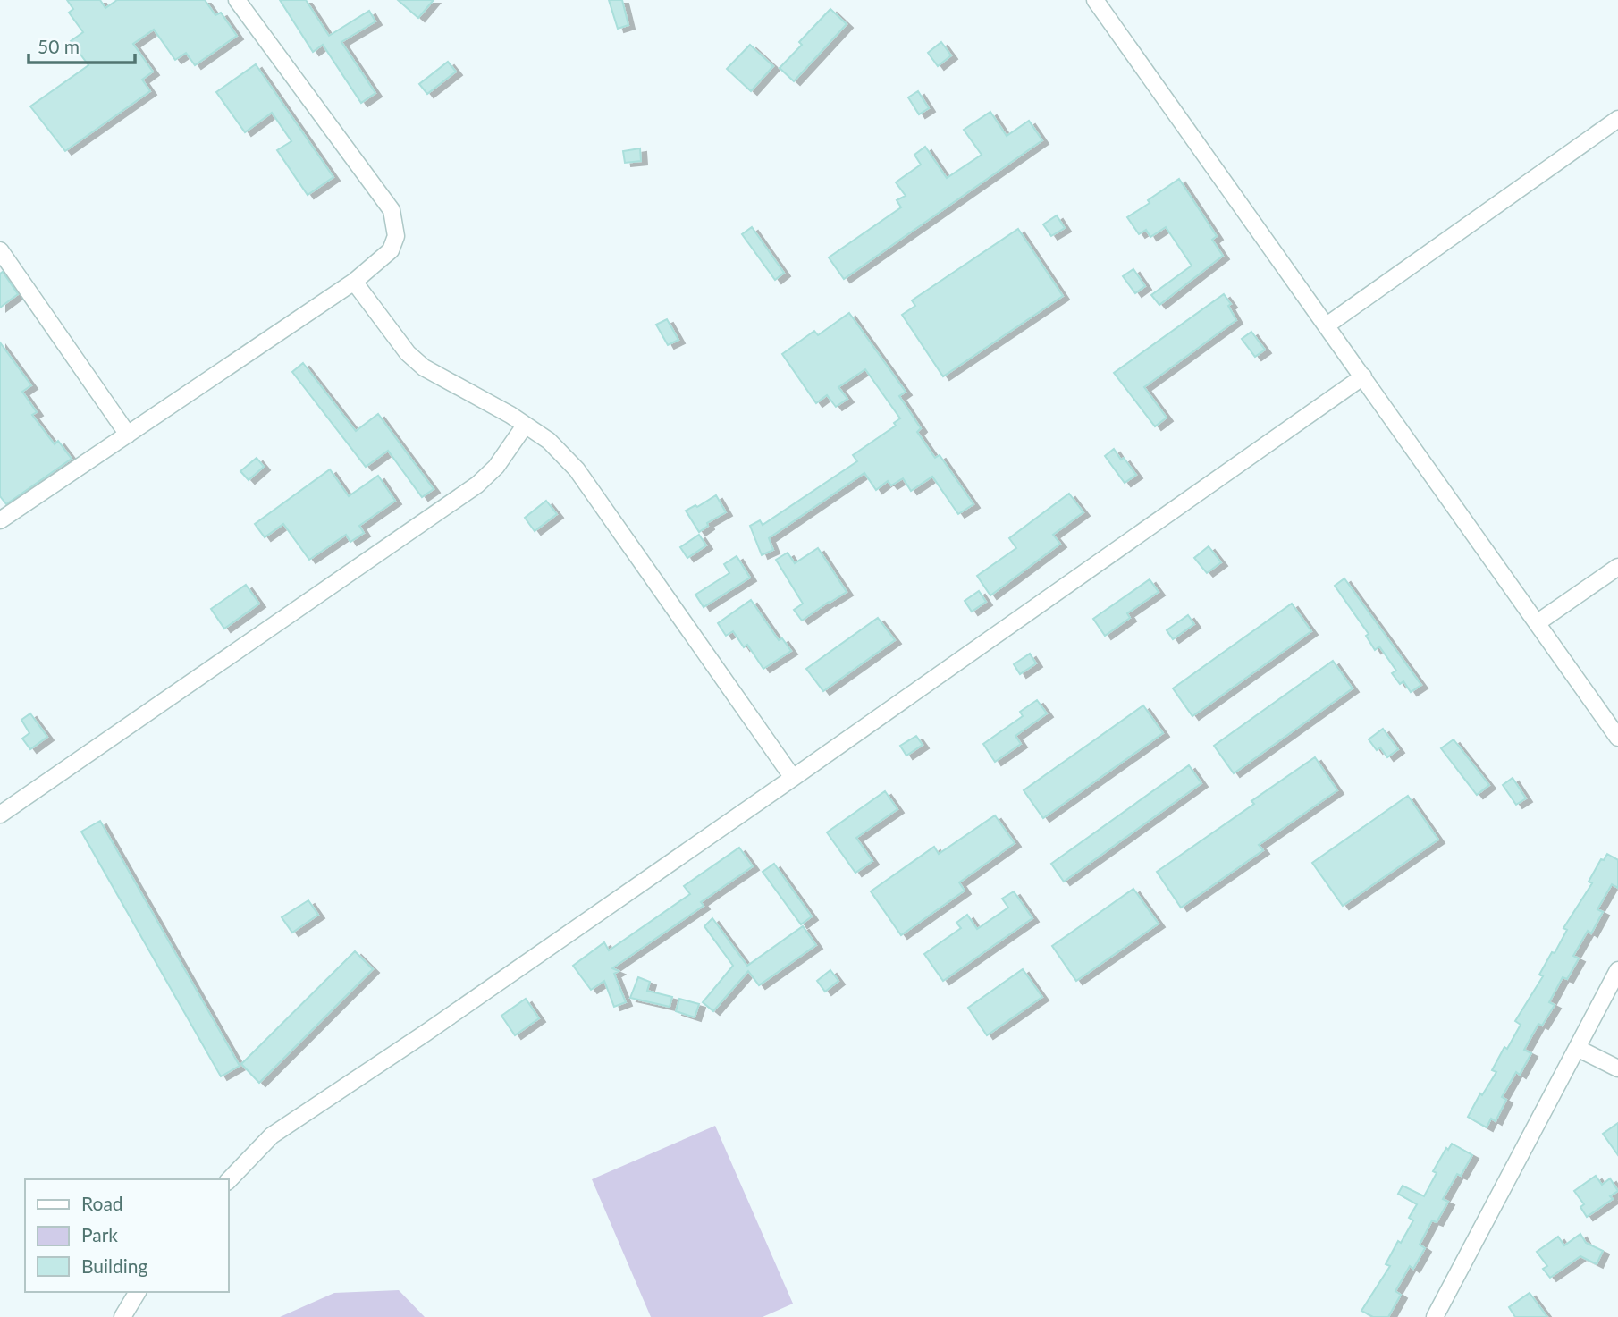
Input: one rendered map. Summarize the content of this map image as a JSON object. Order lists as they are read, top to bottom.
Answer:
{
  "legend": ["Road", "Park", "Building"],
  "scale_bar": "50 m"
}
